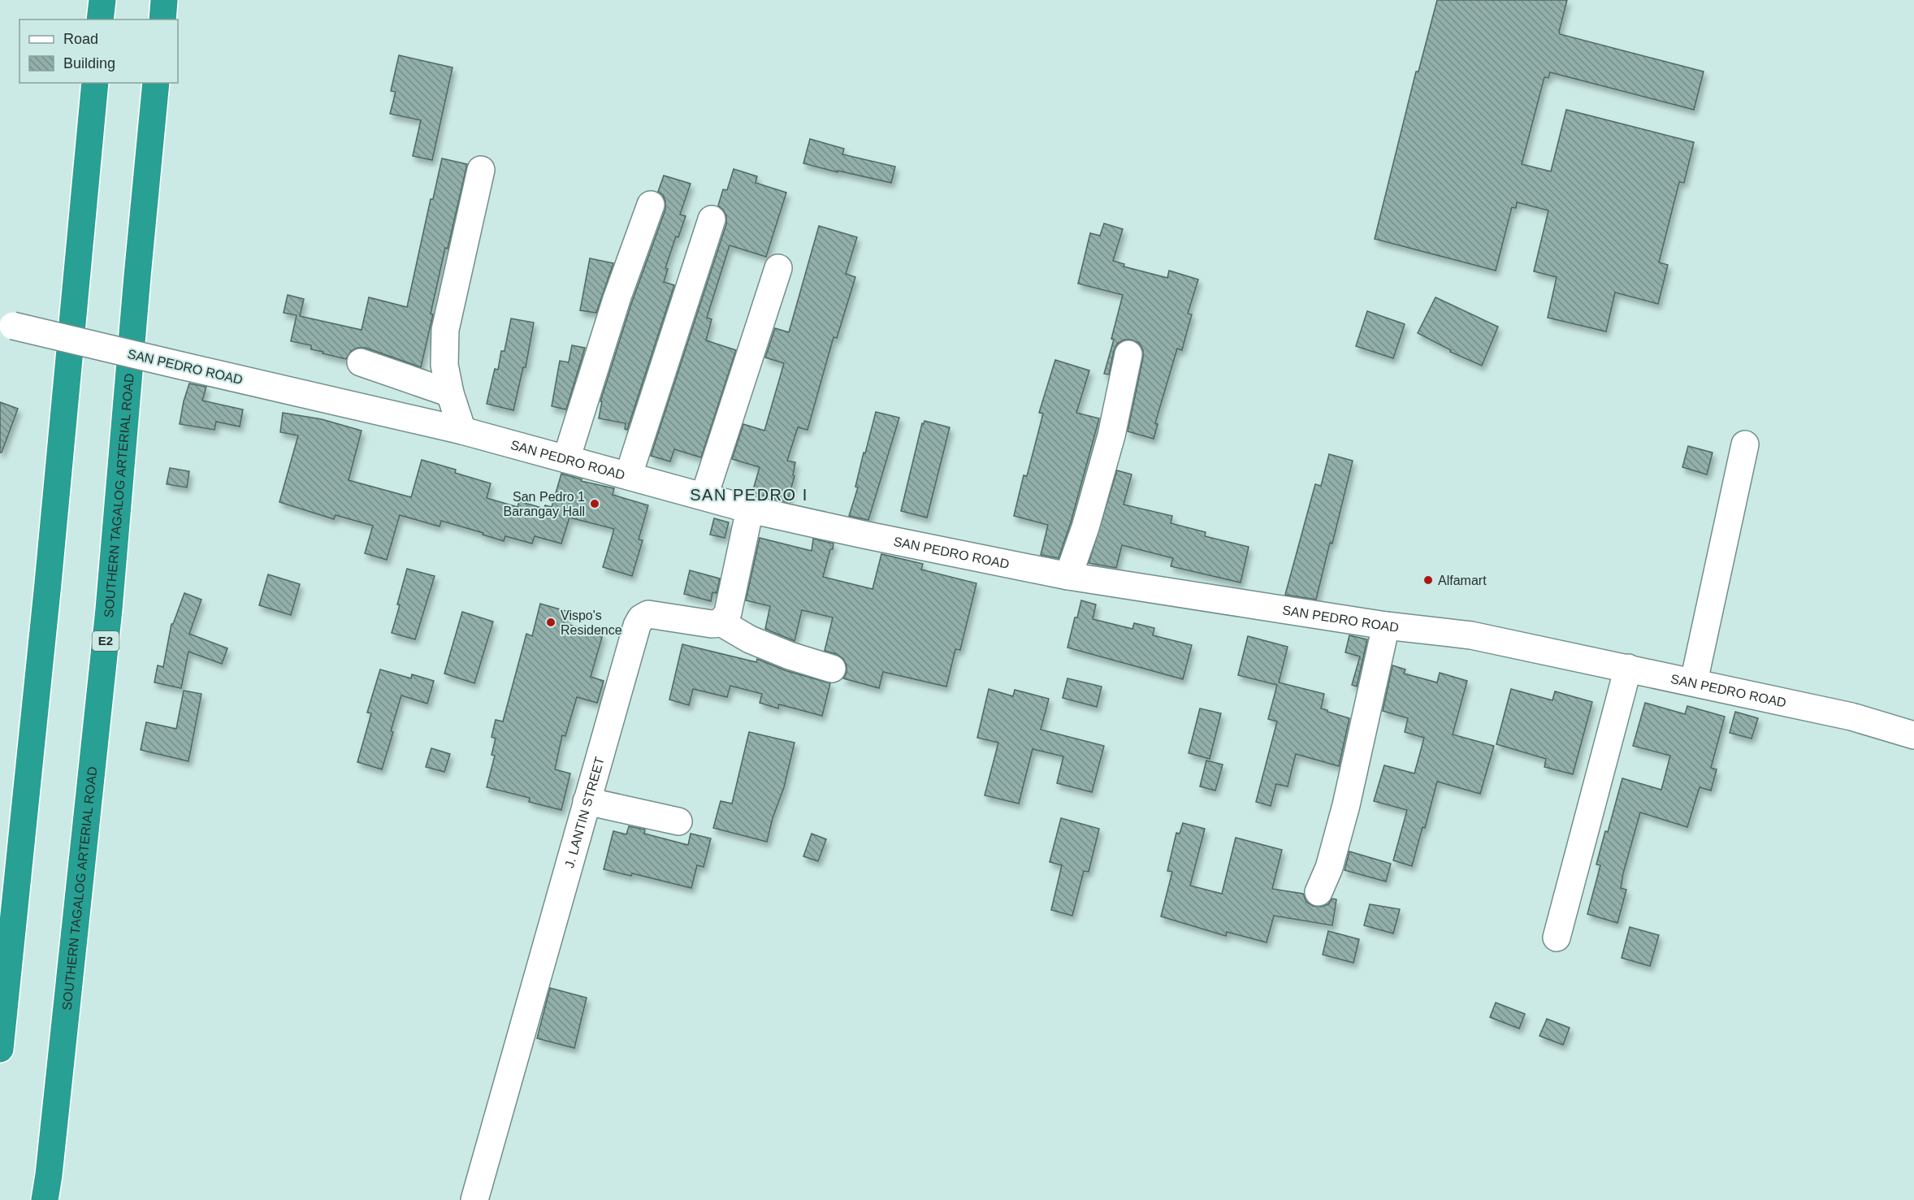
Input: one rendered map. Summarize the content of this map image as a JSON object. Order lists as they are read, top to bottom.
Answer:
{
  "streets": {
    "highway": ["SOUTHERN TAGALOG ARTERIAL ROAD", "E2"],
    "street": ["SAN PEDRO ROAD", "J. LANTIN STREET"]
  },
  "districts": ["SAN PEDRO I"],
  "places": ["San Pedro 1 Barangay Hall", "Alfamart", "Vispo's Residence"],
  "legend": ["Road", "Building"]
}
